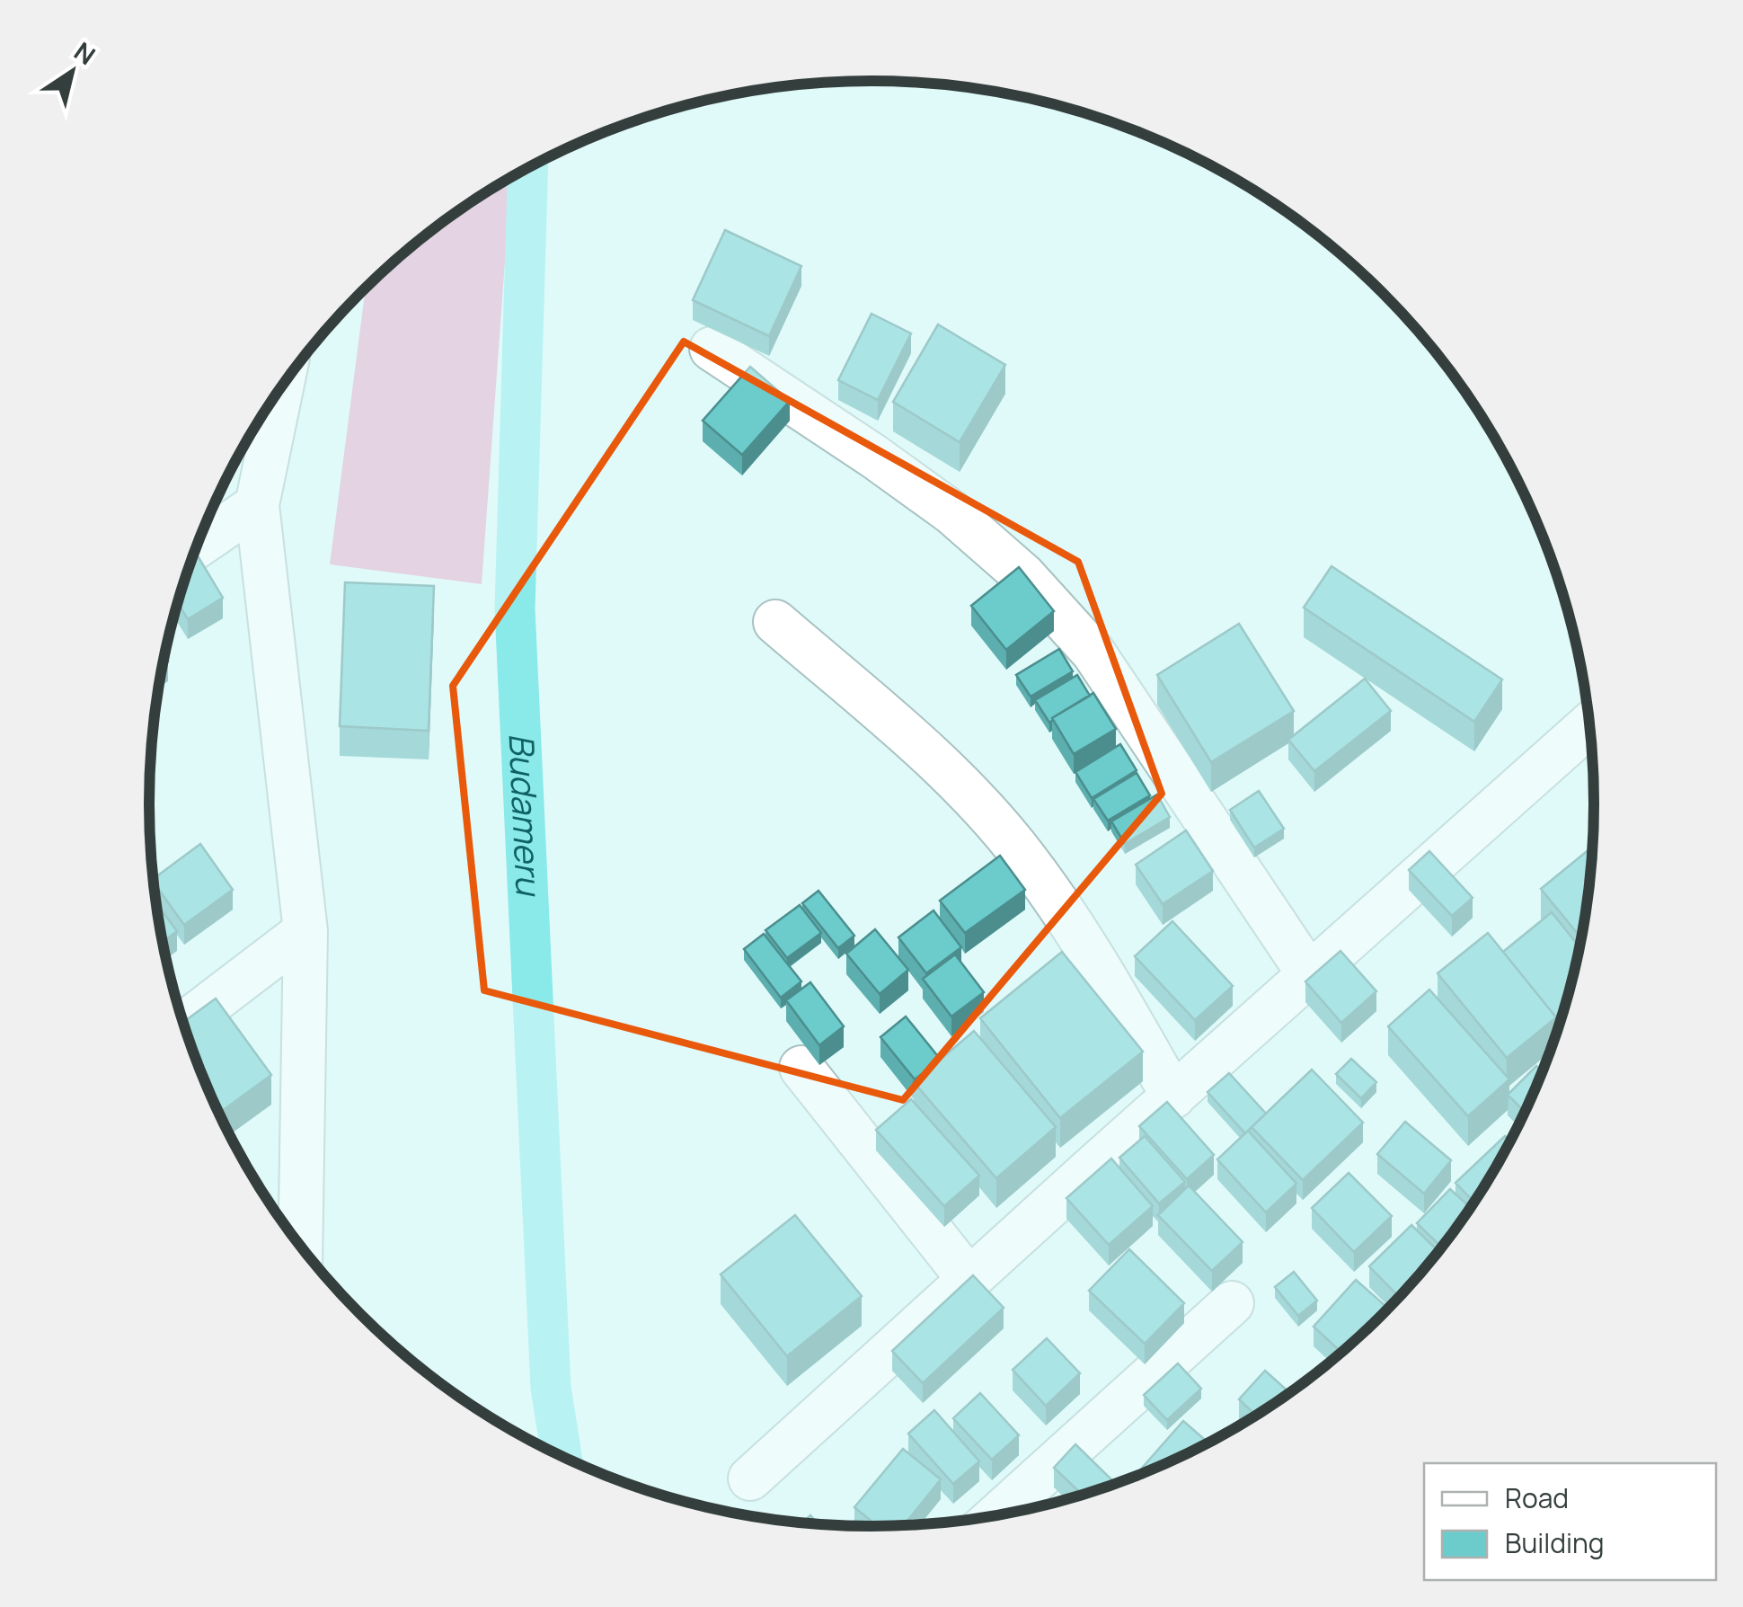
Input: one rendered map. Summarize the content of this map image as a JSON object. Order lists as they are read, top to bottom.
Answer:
{
  "water": ["Budameru"],
  "legend": ["Road", "Building"],
  "north": "top right"
}
